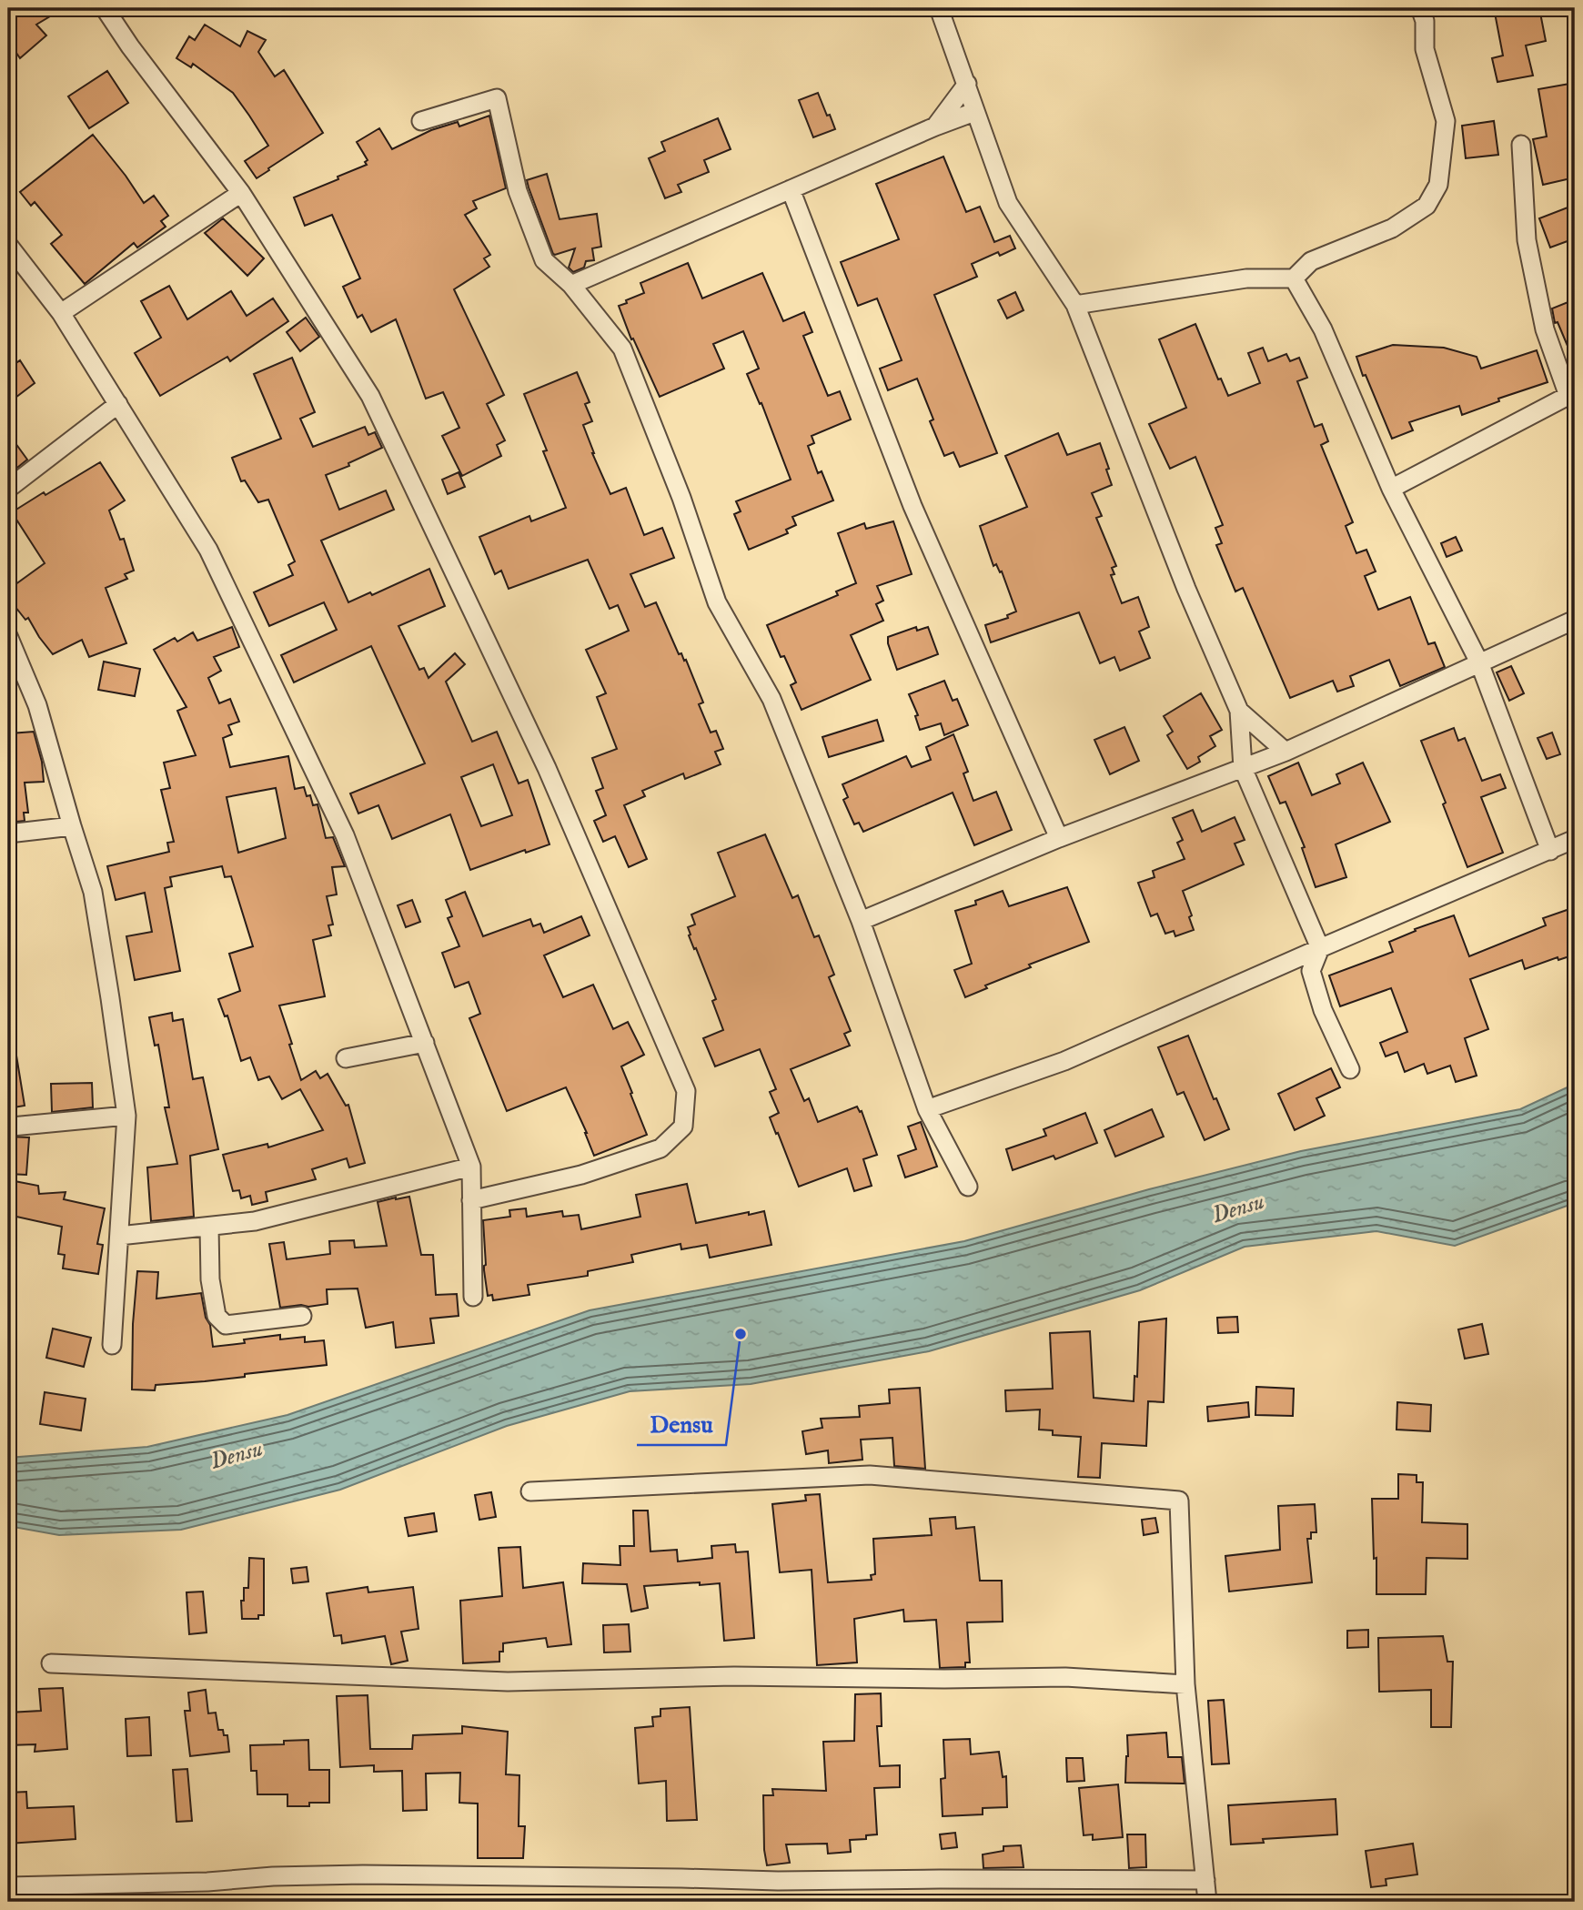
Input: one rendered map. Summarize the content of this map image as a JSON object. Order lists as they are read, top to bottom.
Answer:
{
  "water": ["Densu"],
  "places": ["Densu"]
}
